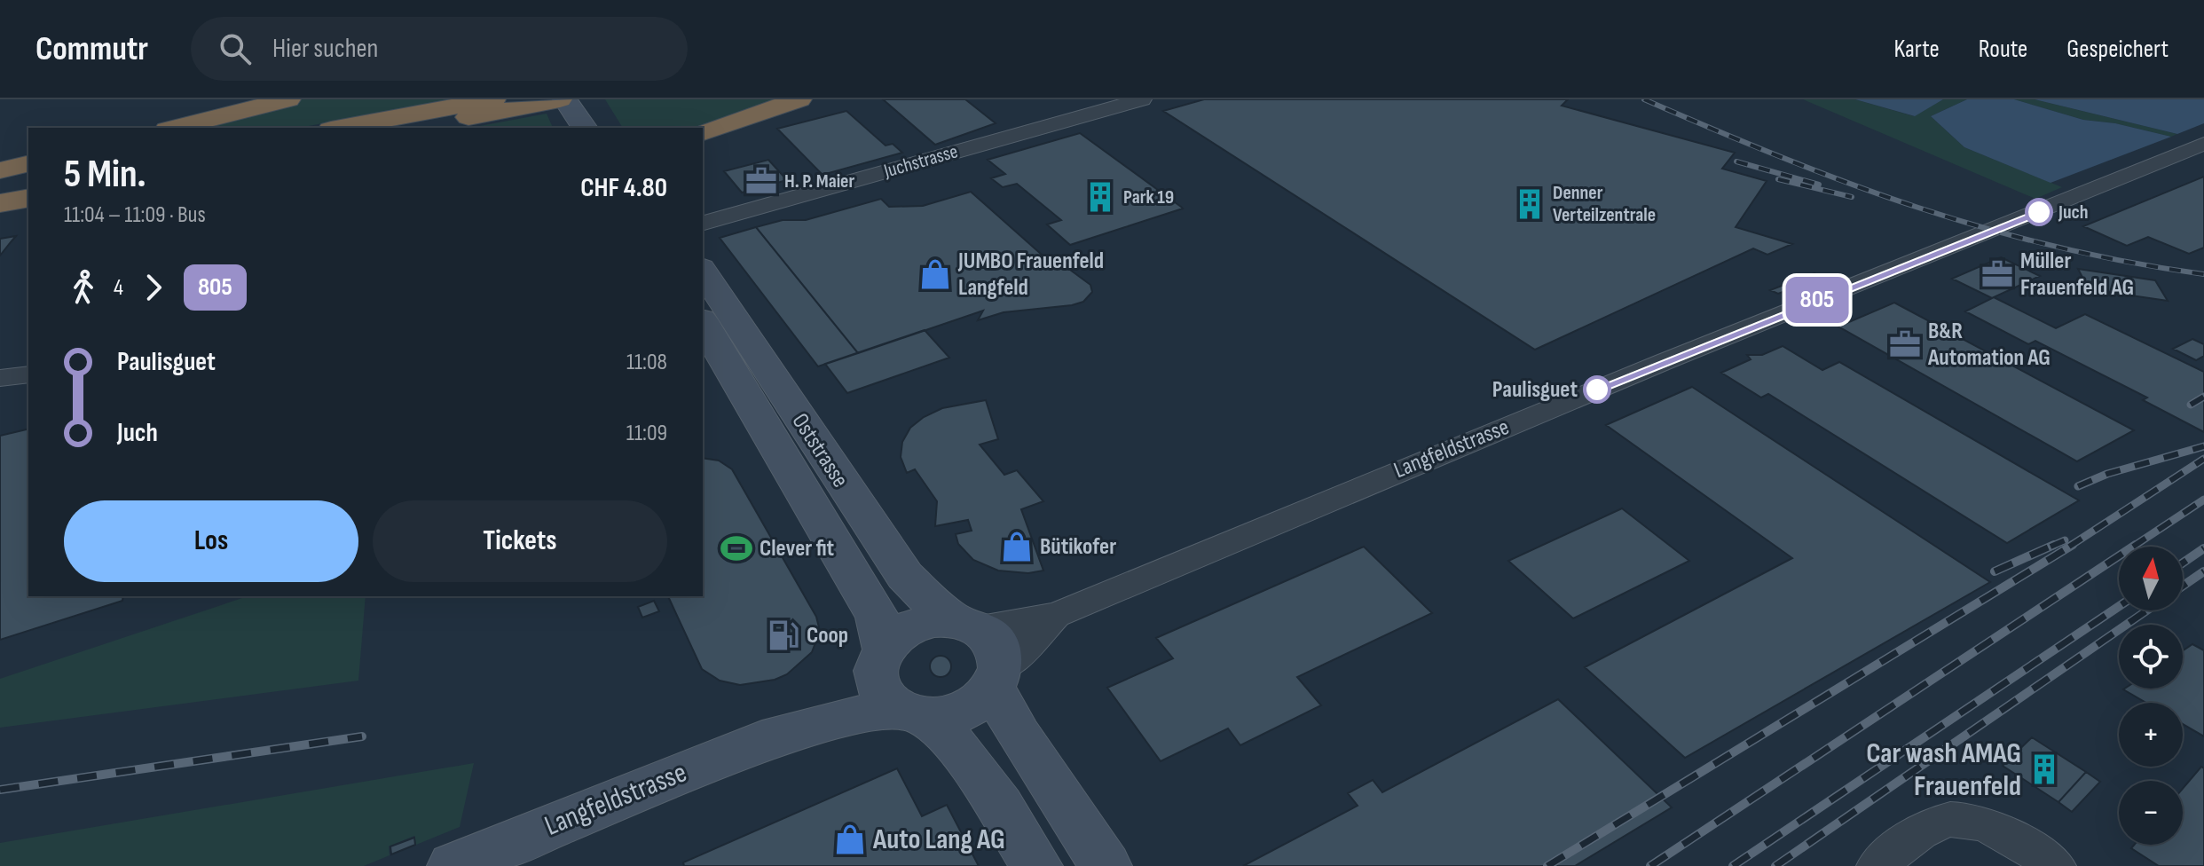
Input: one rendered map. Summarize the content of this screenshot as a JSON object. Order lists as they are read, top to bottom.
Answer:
{
  "streets": {
    "main road": ["Langfeldstrasse", "Oststrasse"],
    "street": ["Juchstrasse"]
  },
  "crossings": [
    ["Langfeldstrasse", "Oststrasse"]
  ],
  "places": {
    "office": ["H. P. Maier", "Müller Frauenfeld AG", "B&R Automation AG"],
    "building": ["Park 19", "Denner Verteilzentrale", "Car wash AMAG Frauenfeld"],
    "other": ["Juch", "Paulisguet"],
    "shop": ["JUMBO Frauenfeld Langfeld", "Bütikofer", "Auto Lang AG"],
    "sports": ["Clever fit"],
    "fuel station": ["Coop"]
  },
  "lines": ["bus line 805"],
  "north": "top",
  "page": {
    "header": "Commutr",
    "search": "Hier suchen",
    "nav": ["Karte", "Route", "Gespeichert"],
    "on_map": "805",
    "heading": ["5 Min.", "11:04 – 11:09 · Bus", "CHF 4.80"],
    "legs": ["4", "805"],
    "list": [
      {
        "name": "Paulisguet",
        "value": "11:08"
      },
      {
        "name": "Juch",
        "value": "11:09"
      }
    ],
    "buttons": ["Los", "Tickets"],
    "map_buttons": ["+", "−"]
  }
}
